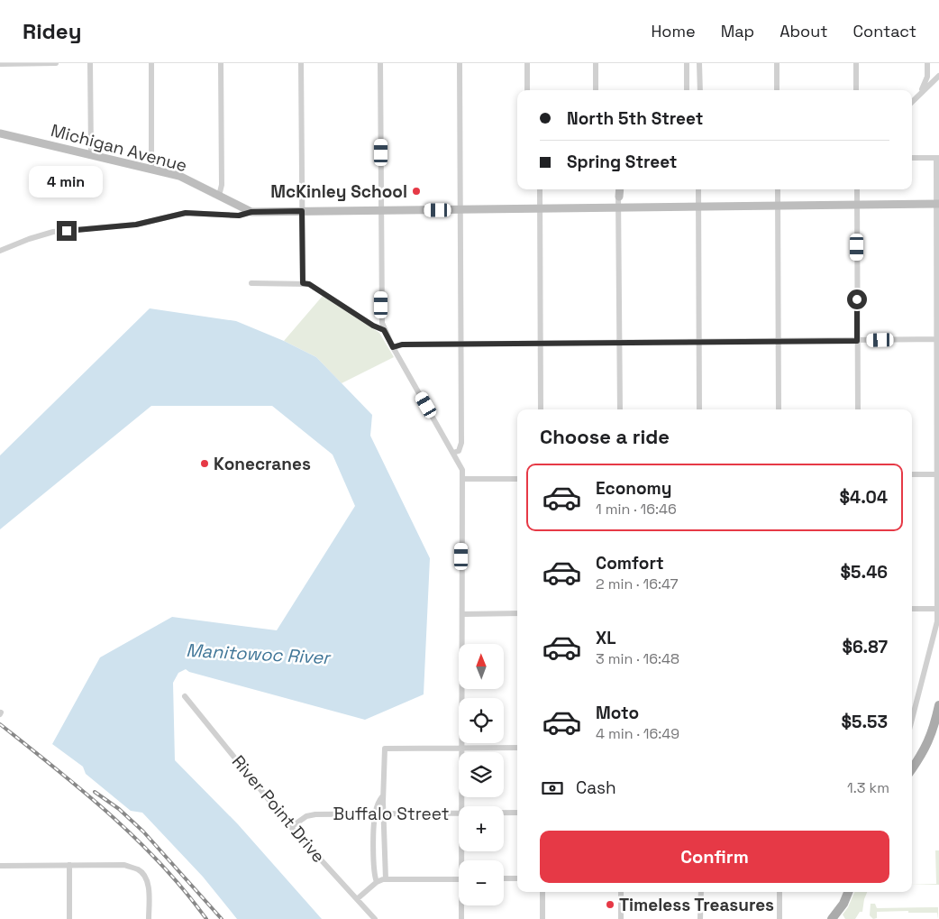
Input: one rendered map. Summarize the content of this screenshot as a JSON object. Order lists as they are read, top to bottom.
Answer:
{
  "streets": {
    "street": ["Michigan Avenue", "River Point Drive", "Buffalo Street"]
  },
  "crossings": [
    ["River Point Drive", "Buffalo Street"]
  ],
  "water": ["Manitowoc River"],
  "places": ["McKinley School", "Konecranes", "Timeless Treasures"],
  "north": "top",
  "page": {
    "header": "Ridey",
    "nav": [
      "Home",
      "Map",
      "About",
      "Contact"
    ],
    "banner": ["North 5th Street", "Spring Street"],
    "bubble": "4 min",
    "heading": "Choose a ride",
    "list": [
      {
        "name": "Economy",
        "note": "1 min · 16:46",
        "value": "$4.04"
      },
      {
        "name": "Comfort",
        "note": "2 min · 16:47",
        "value": "$5.46"
      },
      {
        "name": "XL",
        "note": "3 min · 16:48",
        "value": "$6.87"
      },
      {
        "name": "Moto",
        "note": "4 min · 16:49",
        "value": "$5.53"
      }
    ],
    "map_buttons": ["+", "−"],
    "pay": ["Cash", "1.3 km"],
    "buttons": "Confirm"
  }
}
